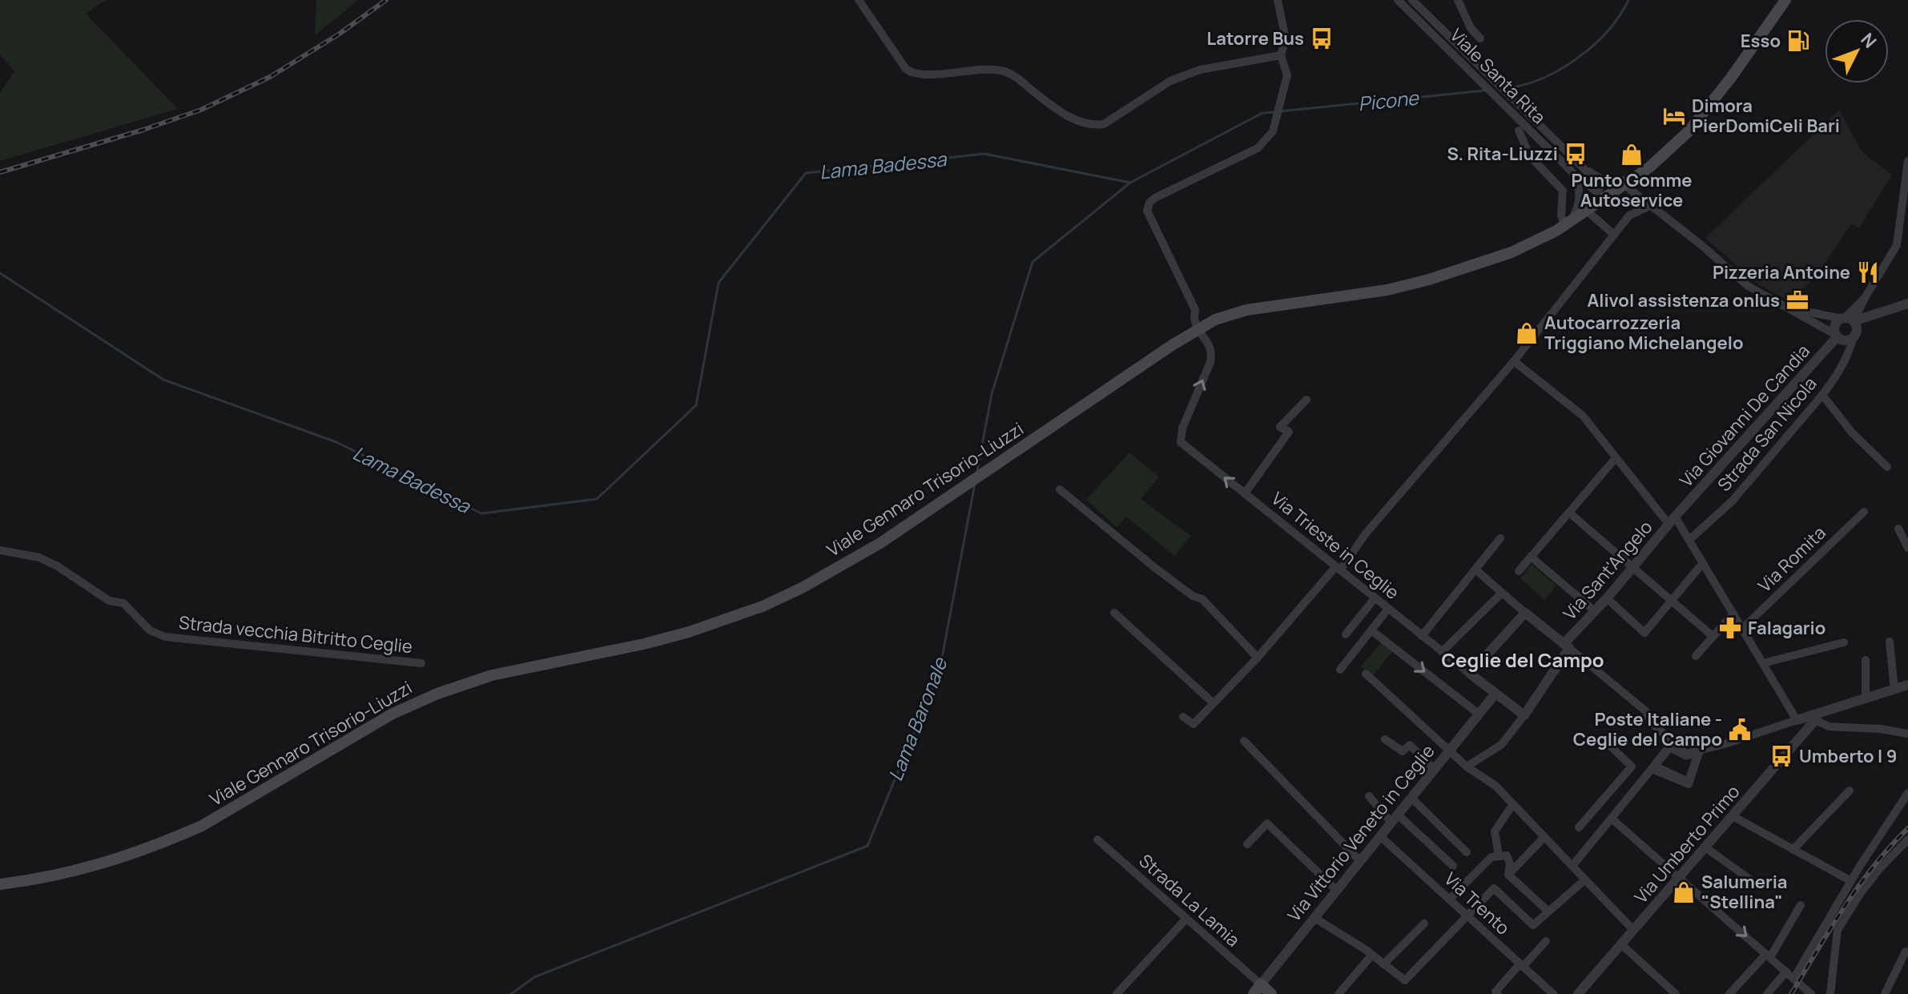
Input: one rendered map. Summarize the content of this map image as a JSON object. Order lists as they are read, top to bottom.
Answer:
{
  "streets": {
    "main road": ["Viale Gennaro Trisorio-Liuzzi"],
    "street": [
      "Viale Santa Rita",
      "Via Giovanni De Candia",
      "Strada San Nicola",
      "Via Trieste in Ceglie",
      "Via Romita",
      "Via Sant'Angelo",
      "Strada vecchia Bitritto Ceglie",
      "Via Vittorio Veneto in Ceglie",
      "Via Umberto Primo",
      "Strada La Lamia",
      "Via Trento"
    ]
  },
  "crossings": [
    ["Viale Santa Rita", "Viale Gennaro Trisorio-Liuzzi"],
    ["Via Giovanni De Candia", "Strada San Nicola"],
    ["Via Giovanni De Candia", "Via Sant'Angelo"],
    ["Viale Gennaro Trisorio-Liuzzi", "Via Trieste in Ceglie"],
    ["Via Vittorio Veneto in Ceglie", "Strada La Lamia"],
    ["Via Vittorio Veneto in Ceglie", "Via Trento"]
  ],
  "districts": ["Ceglie del Campo"],
  "water": ["Picone", "Lama Badessa", "Lama Baronale"],
  "places": {
    "bus stop": ["Latorre Bus", "S. Rita-Liuzzi", "Umberto I 9"],
    "fuel station": ["Esso"],
    "hotel": ["Dimora PierDomiCeli Bari"],
    "shop": ["Punto Gomme Autoservice", "Autocarrozzeria Triggiano Michelangelo", "Salumeria \"Stellina\""],
    "restaurant": ["Pizzeria Antoine"],
    "office": ["Alivol assistenza onlus"],
    "pharmacy": ["Falagario"],
    "public building": ["Poste Italiane - Ceglie del Campo"]
  },
  "north": "top right"
}
